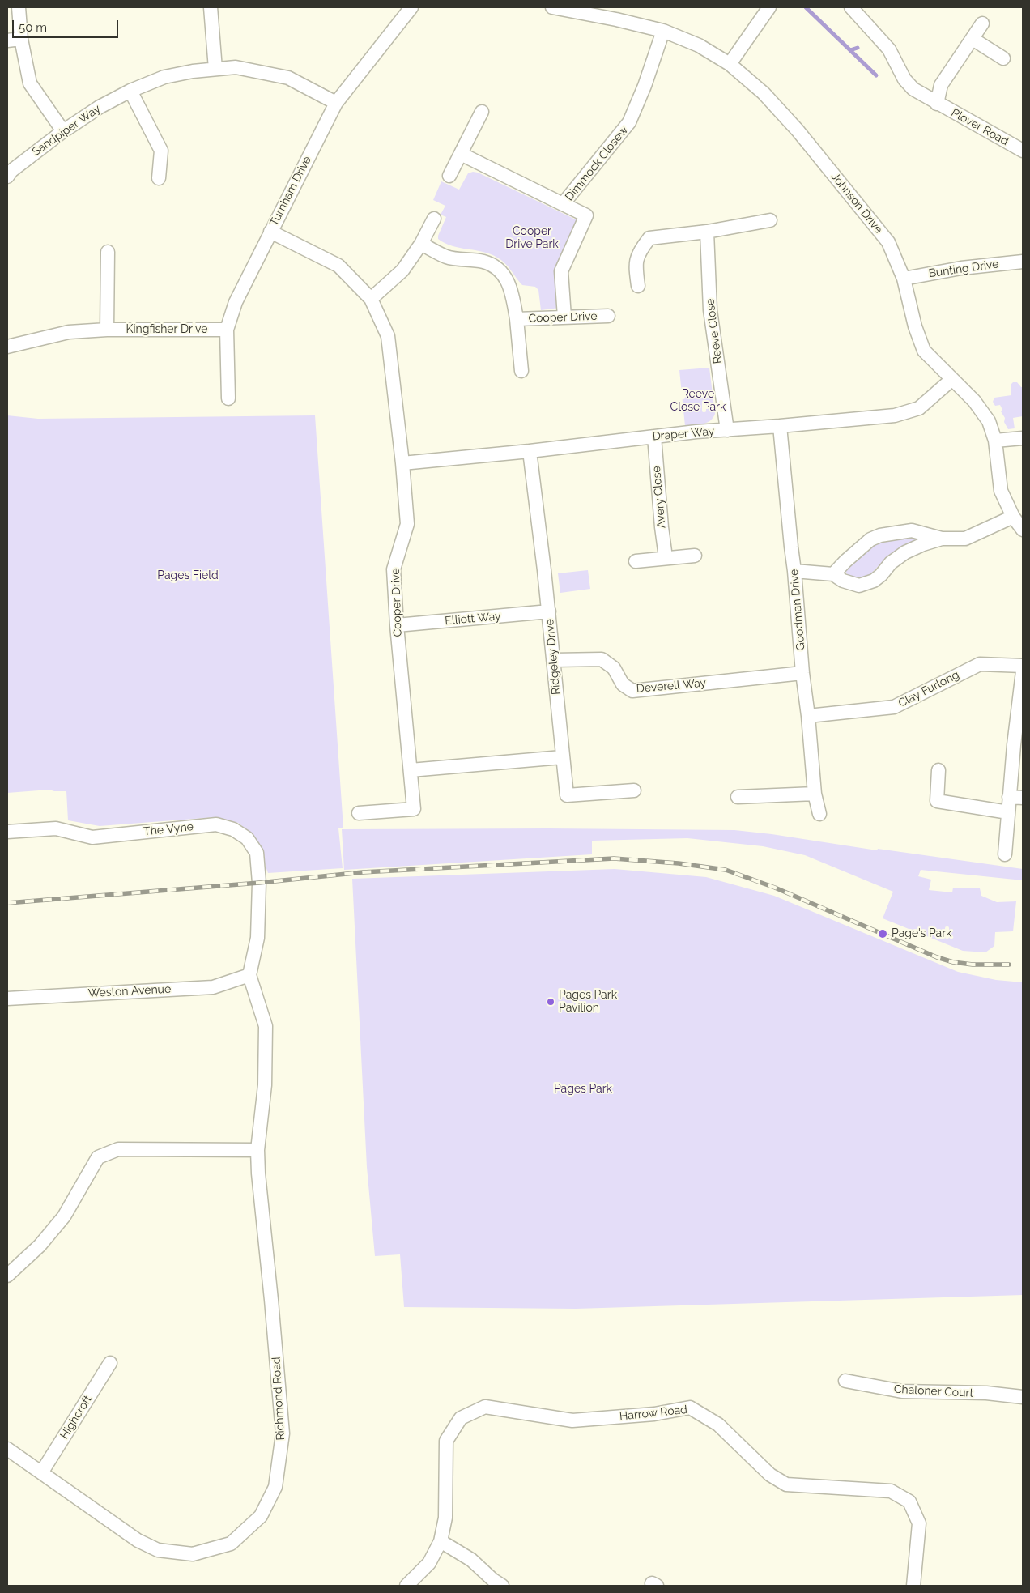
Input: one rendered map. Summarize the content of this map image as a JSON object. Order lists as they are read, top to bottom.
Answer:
{
  "streets": {
    "street": [
      "Plover Road",
      "Sandpiper Way",
      "Dimmock Closew",
      "Turnham Drive",
      "Johnson Drive",
      "Bunting Drive",
      "Cooper Drive",
      "Kingfisher Drive",
      "Reeve Close",
      "Draper Way",
      "Avery Close",
      "Goodman Drive",
      "Elliott Way",
      "Ridgeley Drive",
      "Deverell Way",
      "Clay Furlong",
      "The Vyne",
      "Weston Avenue",
      "Chaloner Court",
      "Richmond Road",
      "Harrow Road",
      "Highcroft"
    ]
  },
  "crossings": [
    ["Sandpiper Way", "Turnham Drive"],
    ["Dimmock Closew", "Johnson Drive"],
    ["Dimmock Closew", "Cooper Drive"],
    ["Turnham Drive", "Cooper Drive"],
    ["Turnham Drive", "Kingfisher Drive"],
    ["Johnson Drive", "Bunting Drive"],
    ["Johnson Drive", "Draper Way"],
    ["Cooper Drive", "Draper Way"],
    ["Cooper Drive", "Elliott Way"],
    ["Reeve Close", "Draper Way"],
    ["Draper Way", "Avery Close"],
    ["Draper Way", "Goodman Drive"],
    ["Draper Way", "Ridgeley Drive"],
    ["Goodman Drive", "Deverell Way"],
    ["Goodman Drive", "Clay Furlong"],
    ["Elliott Way", "Ridgeley Drive"],
    ["Ridgeley Drive", "Deverell Way"],
    ["The Vyne", "Richmond Road"],
    ["Weston Avenue", "Richmond Road"],
    ["Richmond Road", "Highcroft"]
  ],
  "parks": [
    "Cooper Drive Park",
    "Reeve Close Park",
    "Pages Field",
    "Pages Park"
  ],
  "places": ["Page's Park", "Pages Park Pavilion"],
  "scale_bar": "50 m"
}
